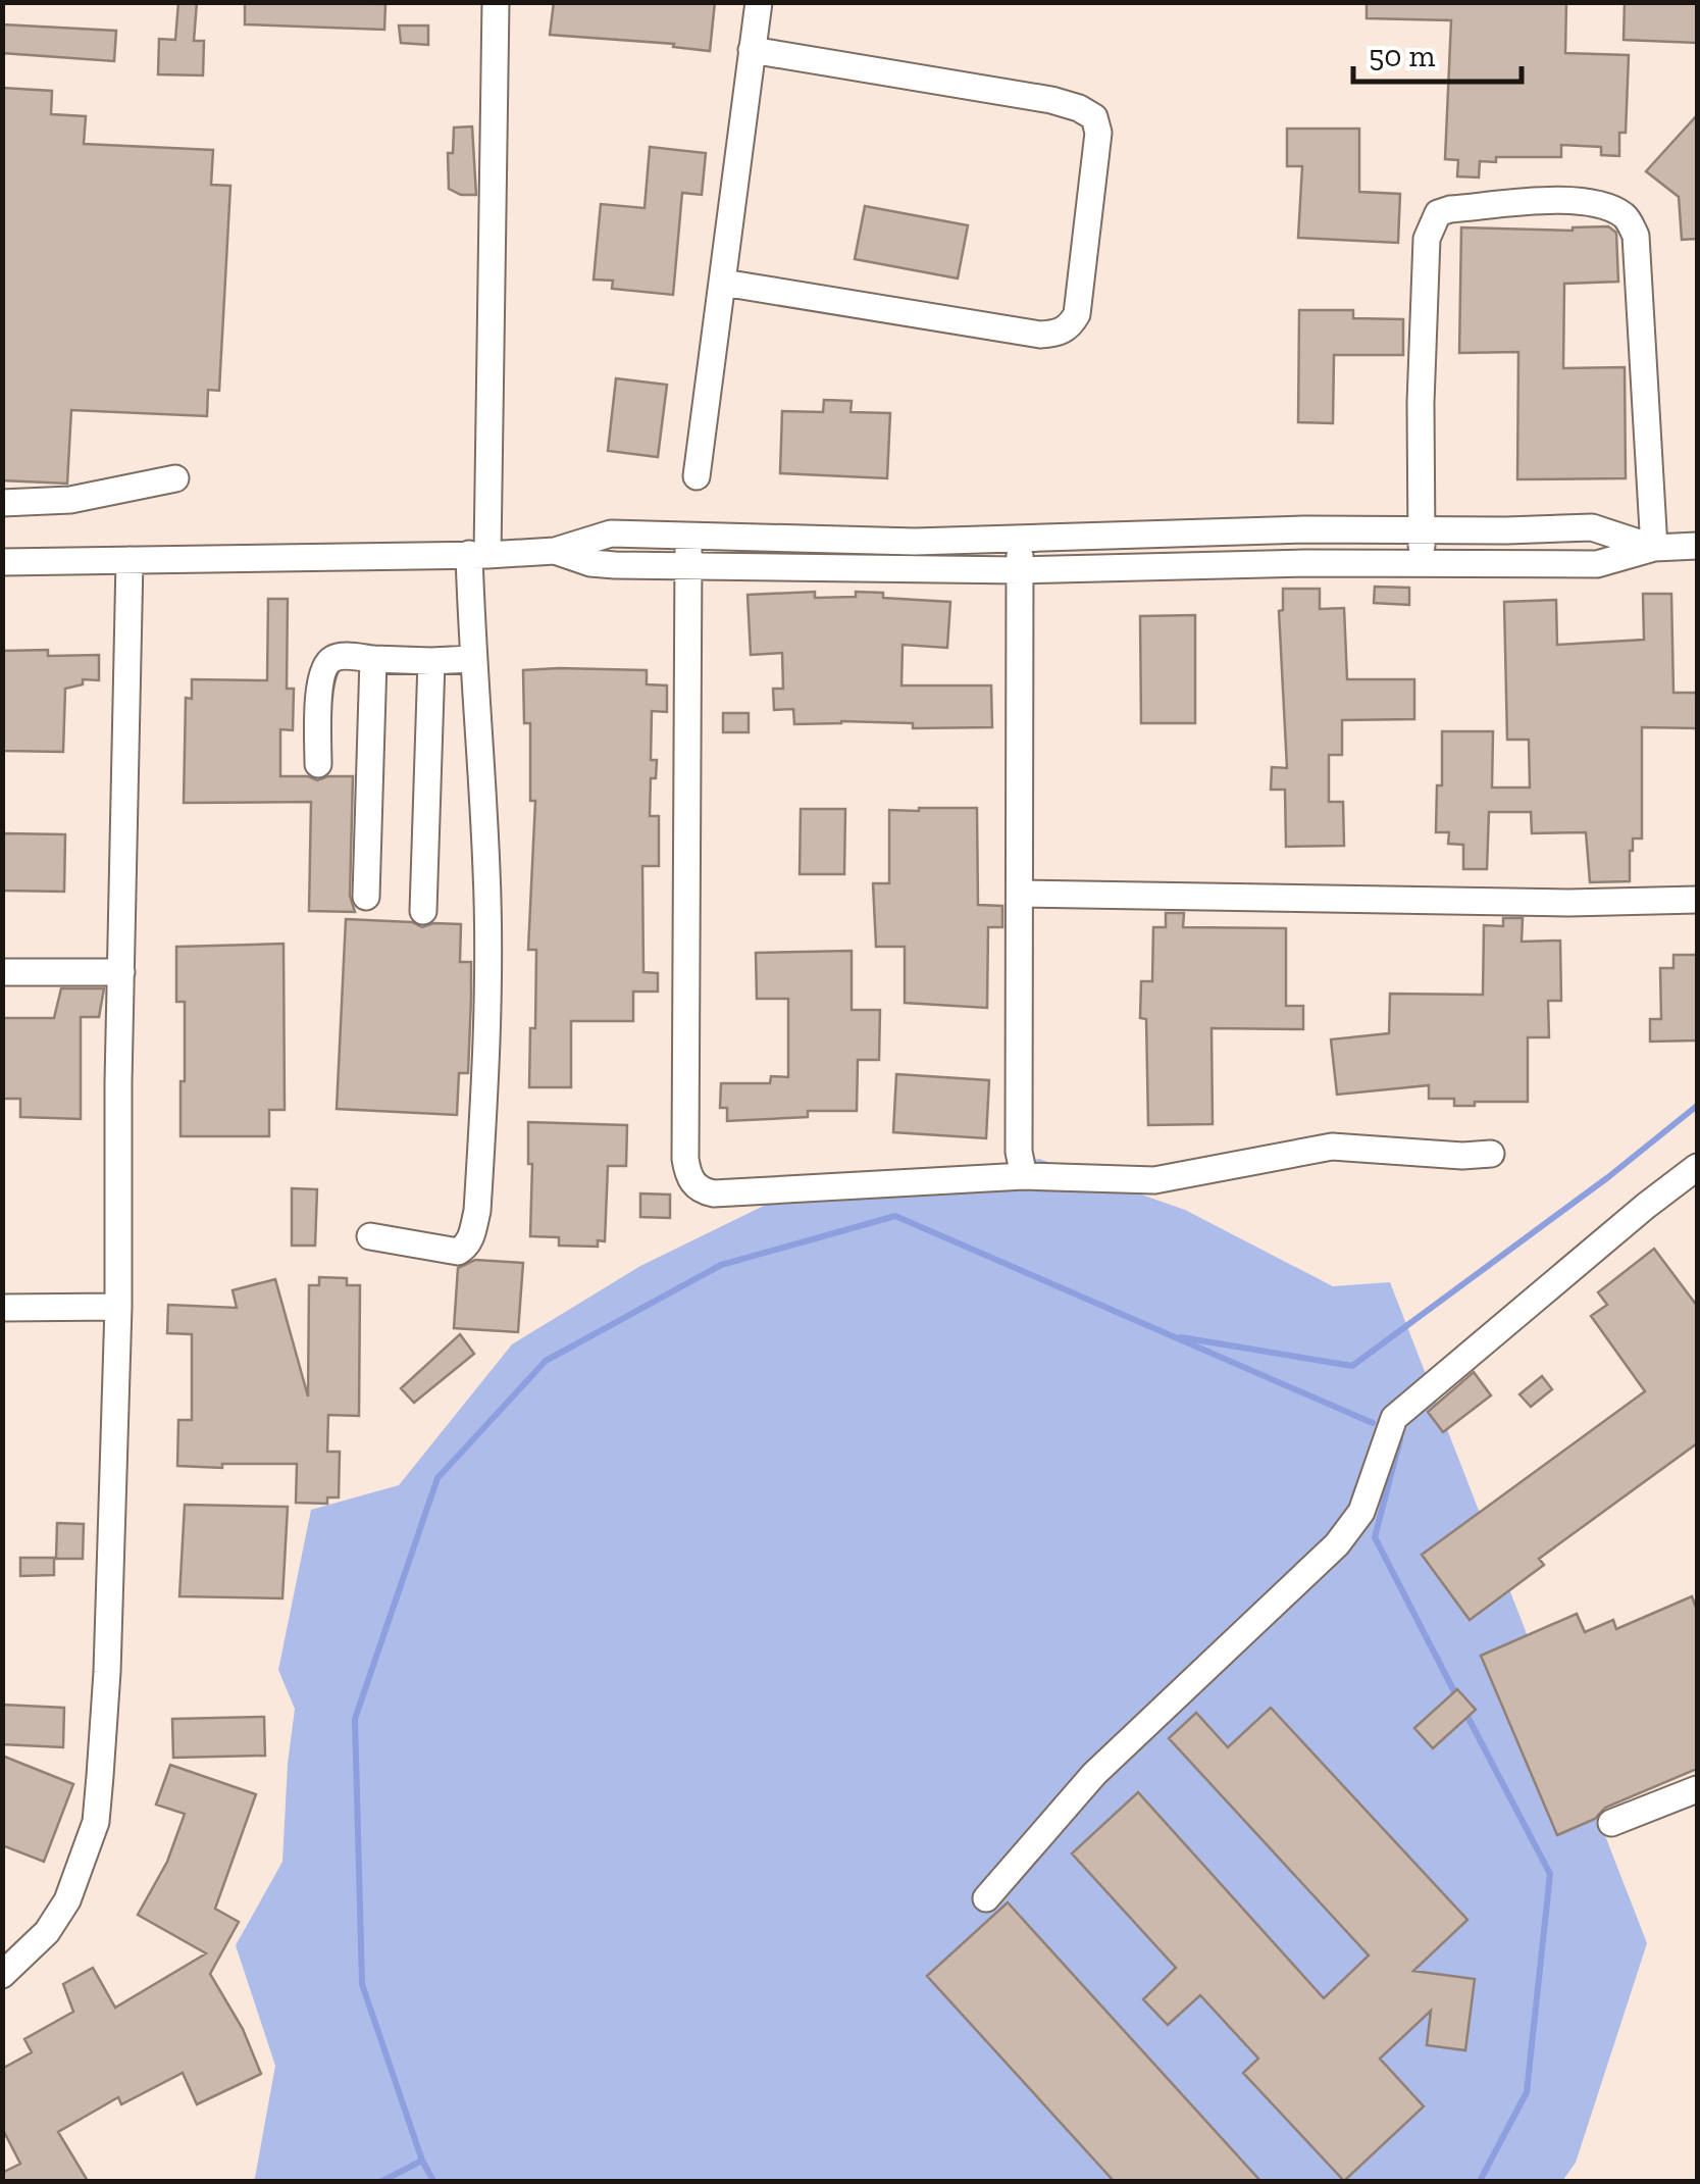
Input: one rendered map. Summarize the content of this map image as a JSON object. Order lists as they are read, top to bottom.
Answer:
{
  "scale_bar": "50 m"
}
